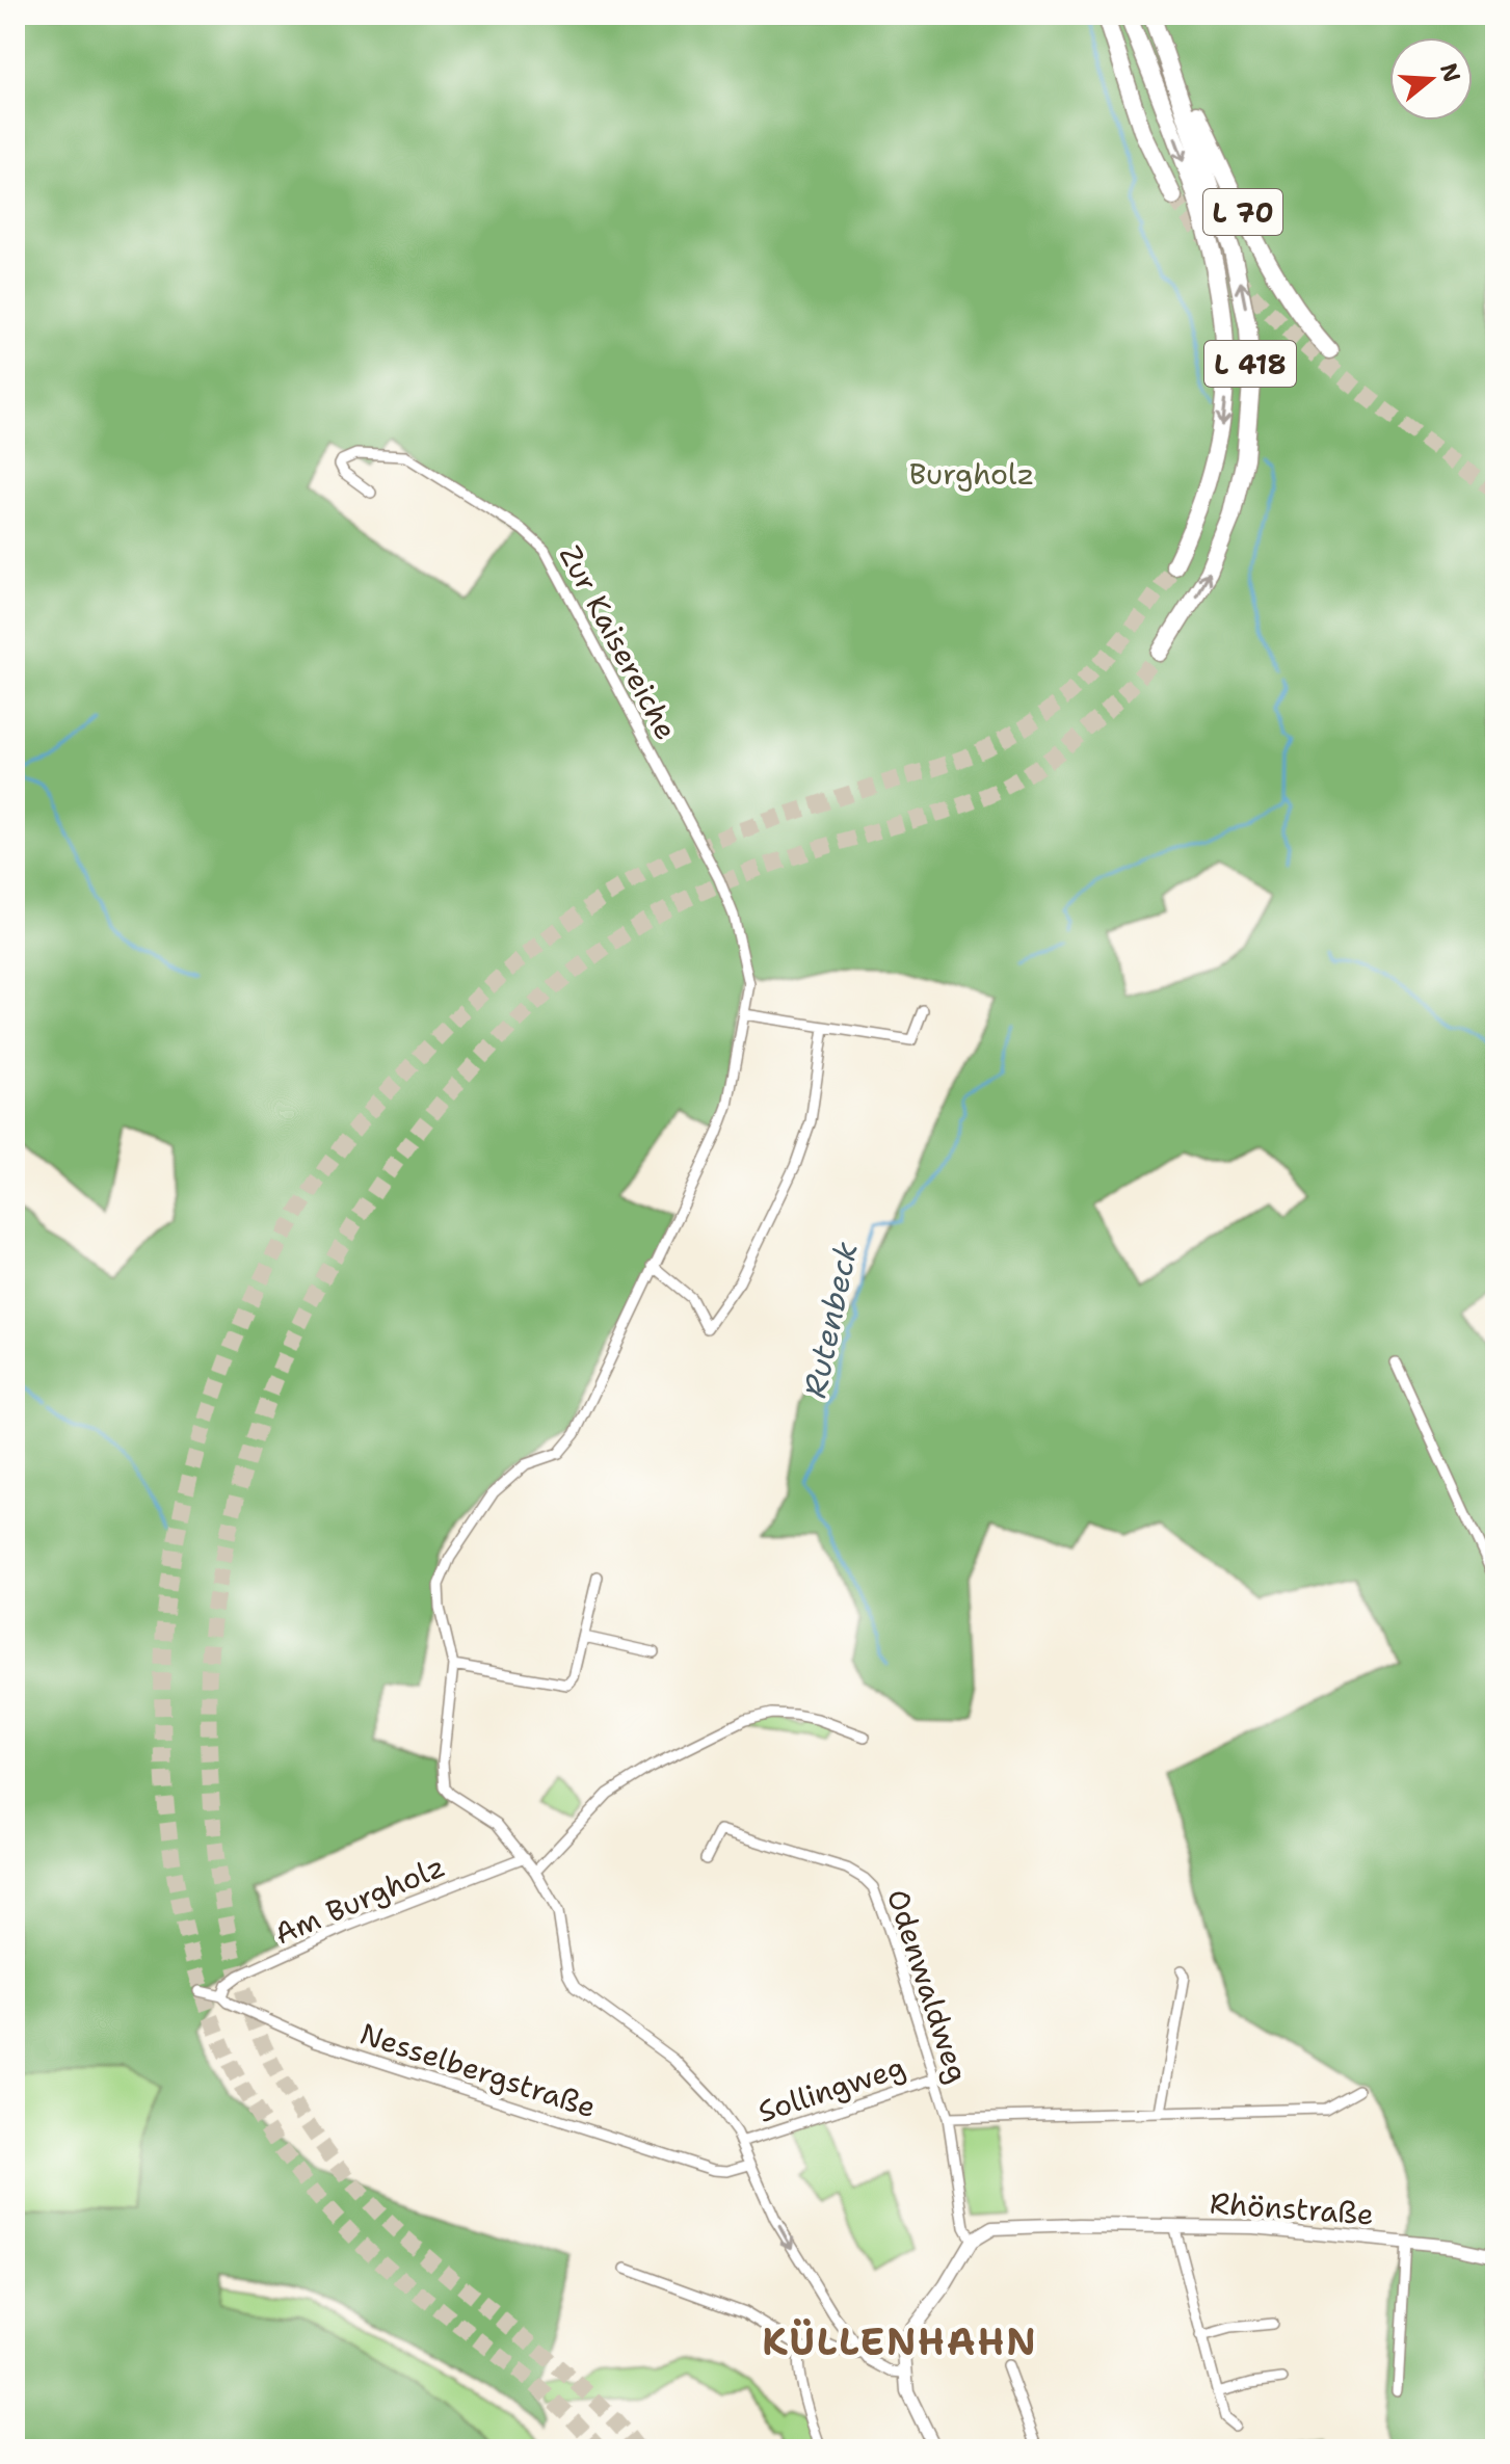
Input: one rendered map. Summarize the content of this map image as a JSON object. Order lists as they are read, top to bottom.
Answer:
{
  "streets": {
    "highway": ["L 70", "L 418"],
    "street": [
      "Zur Kaisereiche",
      "Am Burgholz",
      "Odenwaldweg",
      "Nesselbergstraße",
      "Sollingweg",
      "Rhönstraße"
    ]
  },
  "crossings": [
    ["L 70", "L 418"],
    ["Zur Kaisereiche", "Am Burgholz"],
    ["Am Burgholz", "Nesselbergstraße"],
    ["Odenwaldweg", "Sollingweg"],
    ["Odenwaldweg", "Rhönstraße"]
  ],
  "districts": ["KÜLLENHAHN"],
  "water": ["Rutenbeck"],
  "parks": ["Burgholz"],
  "north": "right"
}
